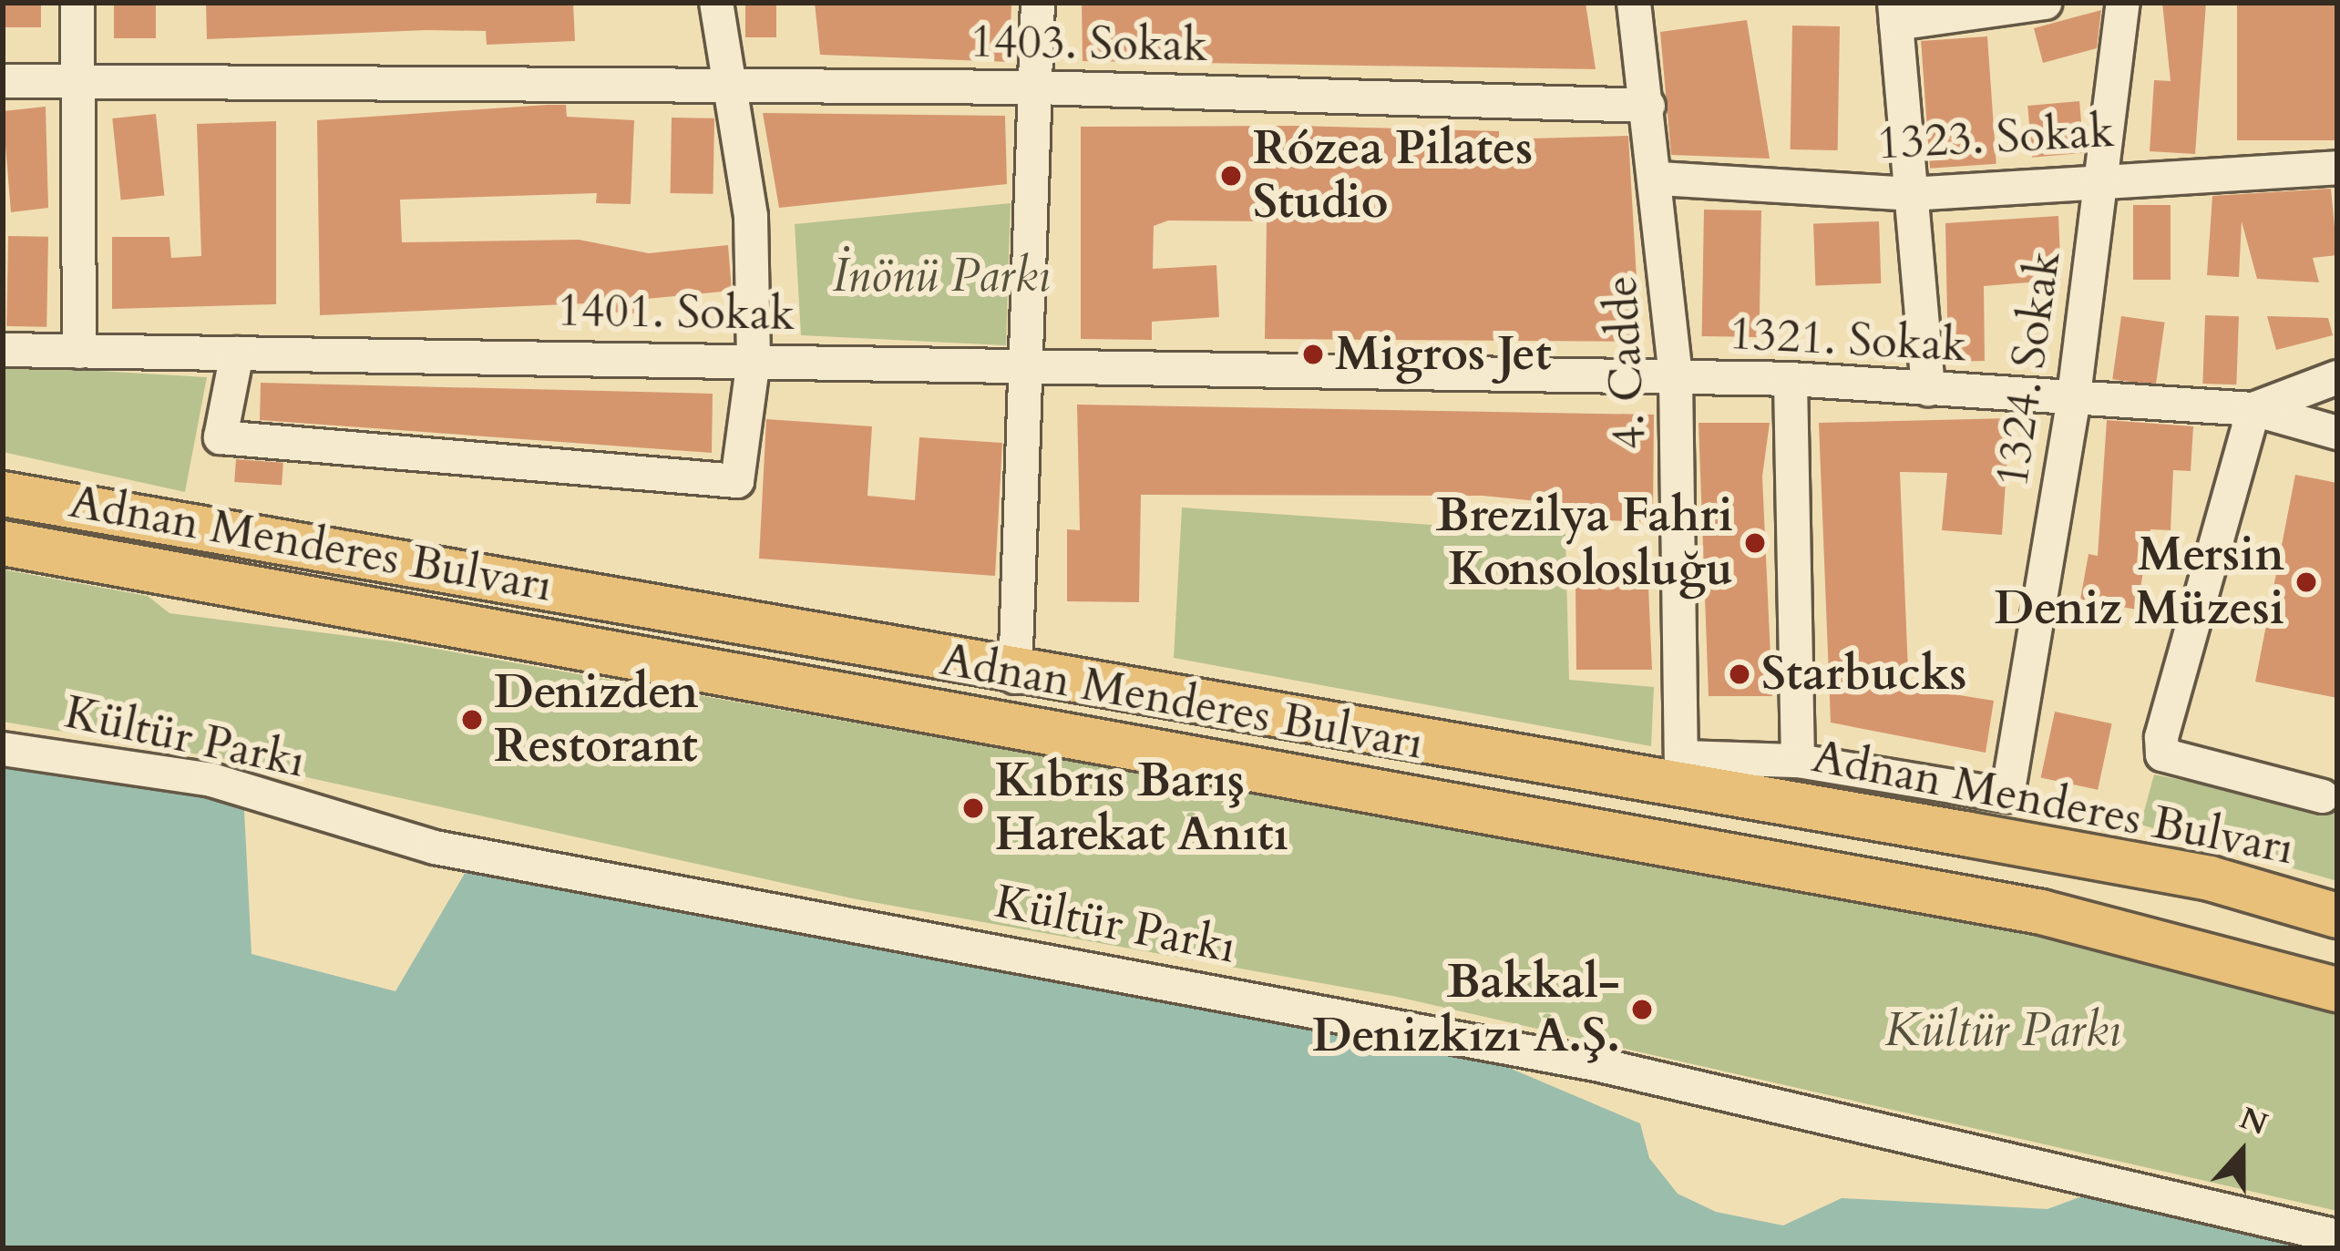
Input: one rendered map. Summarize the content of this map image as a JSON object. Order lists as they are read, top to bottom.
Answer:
{
  "streets": {
    "main road": ["Adnan Menderes Bulvarı"],
    "street": [
      "1403. Sokak",
      "1323. Sokak",
      "1401. Sokak",
      "1321. Sokak",
      "4. Cadde",
      "1324. Sokak",
      "Kültür Parkı"
    ]
  },
  "crossings": [
    ["1403. Sokak", "4. Cadde"],
    ["1323. Sokak", "4. Cadde"],
    ["1323. Sokak", "1324. Sokak"],
    ["1401. Sokak", "1321. Sokak"],
    ["1401. Sokak", "4. Cadde"],
    ["1321. Sokak", "4. Cadde"],
    ["1321. Sokak", "1324. Sokak"],
    ["4. Cadde", "Adnan Menderes Bulvarı"]
  ],
  "parks": ["İnönü Parkı", "Kültür Parkı"],
  "places": [
    "Rózea Pilates Studio",
    "Migros Jet",
    "Brezilya Fahri Konsolosluğu",
    "Mersin Deniz Müzesi",
    "Starbucks",
    "Denizden Restorant",
    "Kıbrıs Barış Harekat Anıtı",
    "Bakkal- Denizkızı A.Ş."
  ],
  "north": "top"
}
